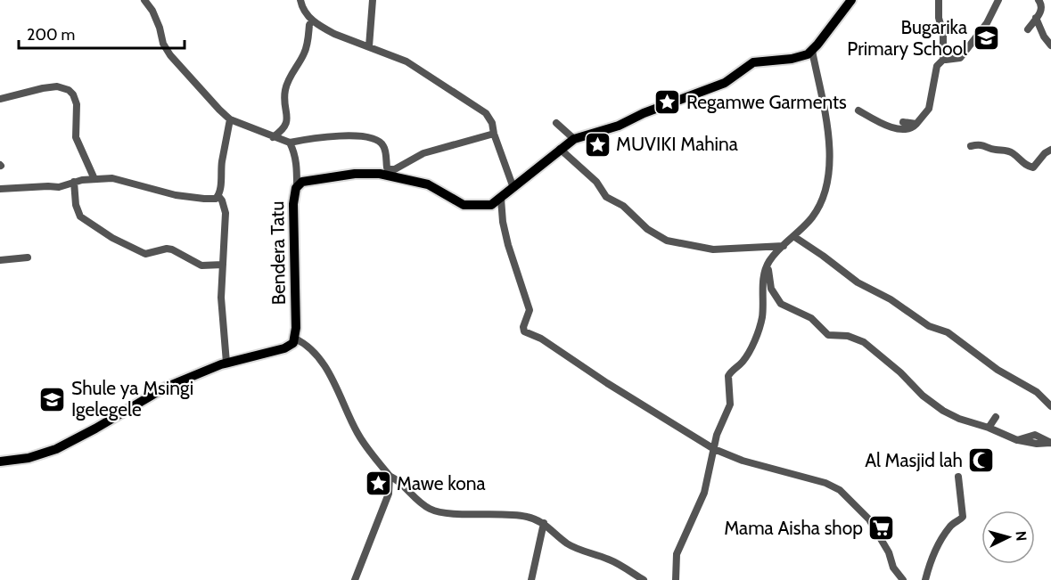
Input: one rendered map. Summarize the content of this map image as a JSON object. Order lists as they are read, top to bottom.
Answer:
{
  "streets": {
    "main road": ["Bendera Tatu"]
  },
  "places": {
    "school or university": ["Bugarika Primary School", "Shule ya Msingi Igelegele"],
    "place": ["Regamwe Garments", "MUVIKI Mahina", "Mawe kona"],
    "mosque": ["Al Masjid lah"],
    "supermarket": ["Mama Aisha shop"]
  },
  "scale_bar": "200 m",
  "north": "right"
}
